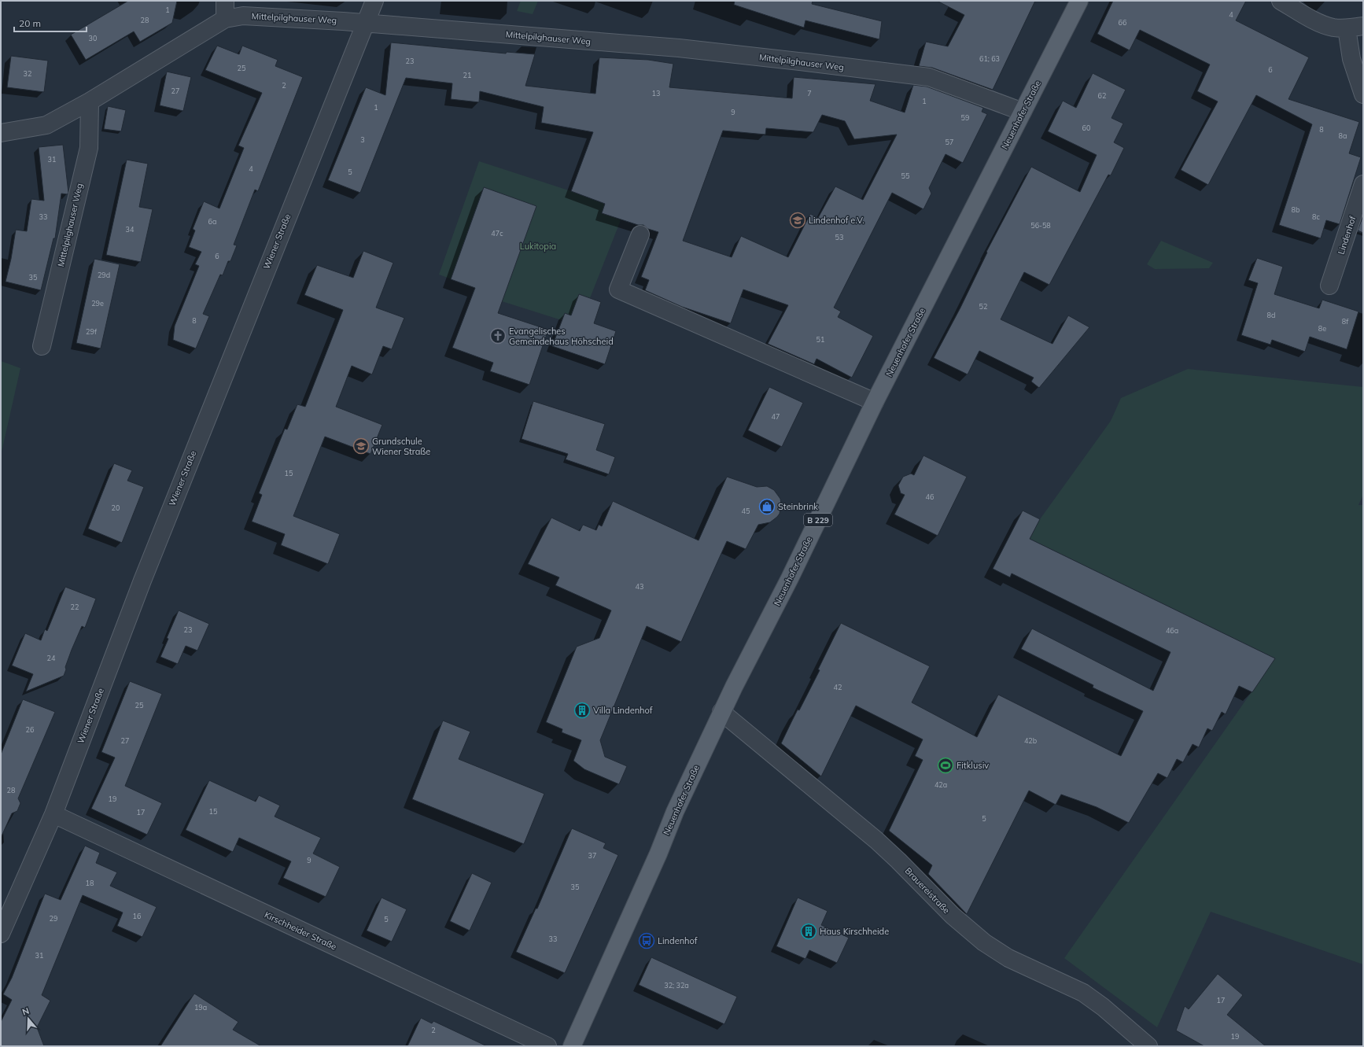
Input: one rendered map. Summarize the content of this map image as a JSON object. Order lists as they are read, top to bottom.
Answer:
{
  "streets": {
    "main road": ["Neuenhofer Straße", "B 229"],
    "street": [
      "Mittelpilghauser Weg",
      "Lindenhof",
      "Wiener Straße",
      "Brauereistraße",
      "Kirschheider Straße"
    ]
  },
  "crossings": [
    ["Mittelpilghauser Weg", "Neuenhofer Straße"],
    ["Mittelpilghauser Weg", "Wiener Straße"],
    ["Neuenhofer Straße", "Brauereistraße"],
    ["Wiener Straße", "Kirschheider Straße"]
  ],
  "parks": ["Lukitopia"],
  "places": {
    "school or university": ["Lindenhof e.V.", "Grundschule Wiener Straße"],
    "church": ["Evangelisches Gemeindehaus Höhscheid"],
    "shop": ["Steinbrink"],
    "building": ["Villa Lindenhof", "Haus Kirschheide"],
    "sports": ["Fitklusiv"],
    "bus stop": ["Lindenhof"]
  },
  "house_numbers": [
    "1",
    "4",
    "28",
    "66",
    "30",
    "61; 63",
    "23",
    "25",
    "6",
    "32",
    "21",
    "2",
    "27",
    "13",
    "7",
    "62",
    "1",
    "1",
    "9",
    "59",
    "60",
    "8",
    "8a",
    "3",
    "57",
    "31",
    "4",
    "5",
    "55",
    "8b",
    "33",
    "8c",
    "6a",
    "56-58",
    "34",
    "47c",
    "53",
    "6",
    "29d",
    "35",
    "29e",
    "52",
    "8d",
    "8",
    "8f",
    "8e",
    "29f",
    "51",
    "47",
    "15",
    "46",
    "20",
    "45",
    "43",
    "22",
    "23",
    "46a",
    "24",
    "42",
    "25",
    "26",
    "27",
    "42b",
    "42a",
    "28",
    "19",
    "15",
    "17",
    "5",
    "37",
    "9",
    "18",
    "35",
    "16",
    "29",
    "5",
    "33",
    "31",
    "32; 32a",
    "17",
    "19a",
    "2",
    "19"
  ],
  "scale_bar": "20 m",
  "north": "top"
}
